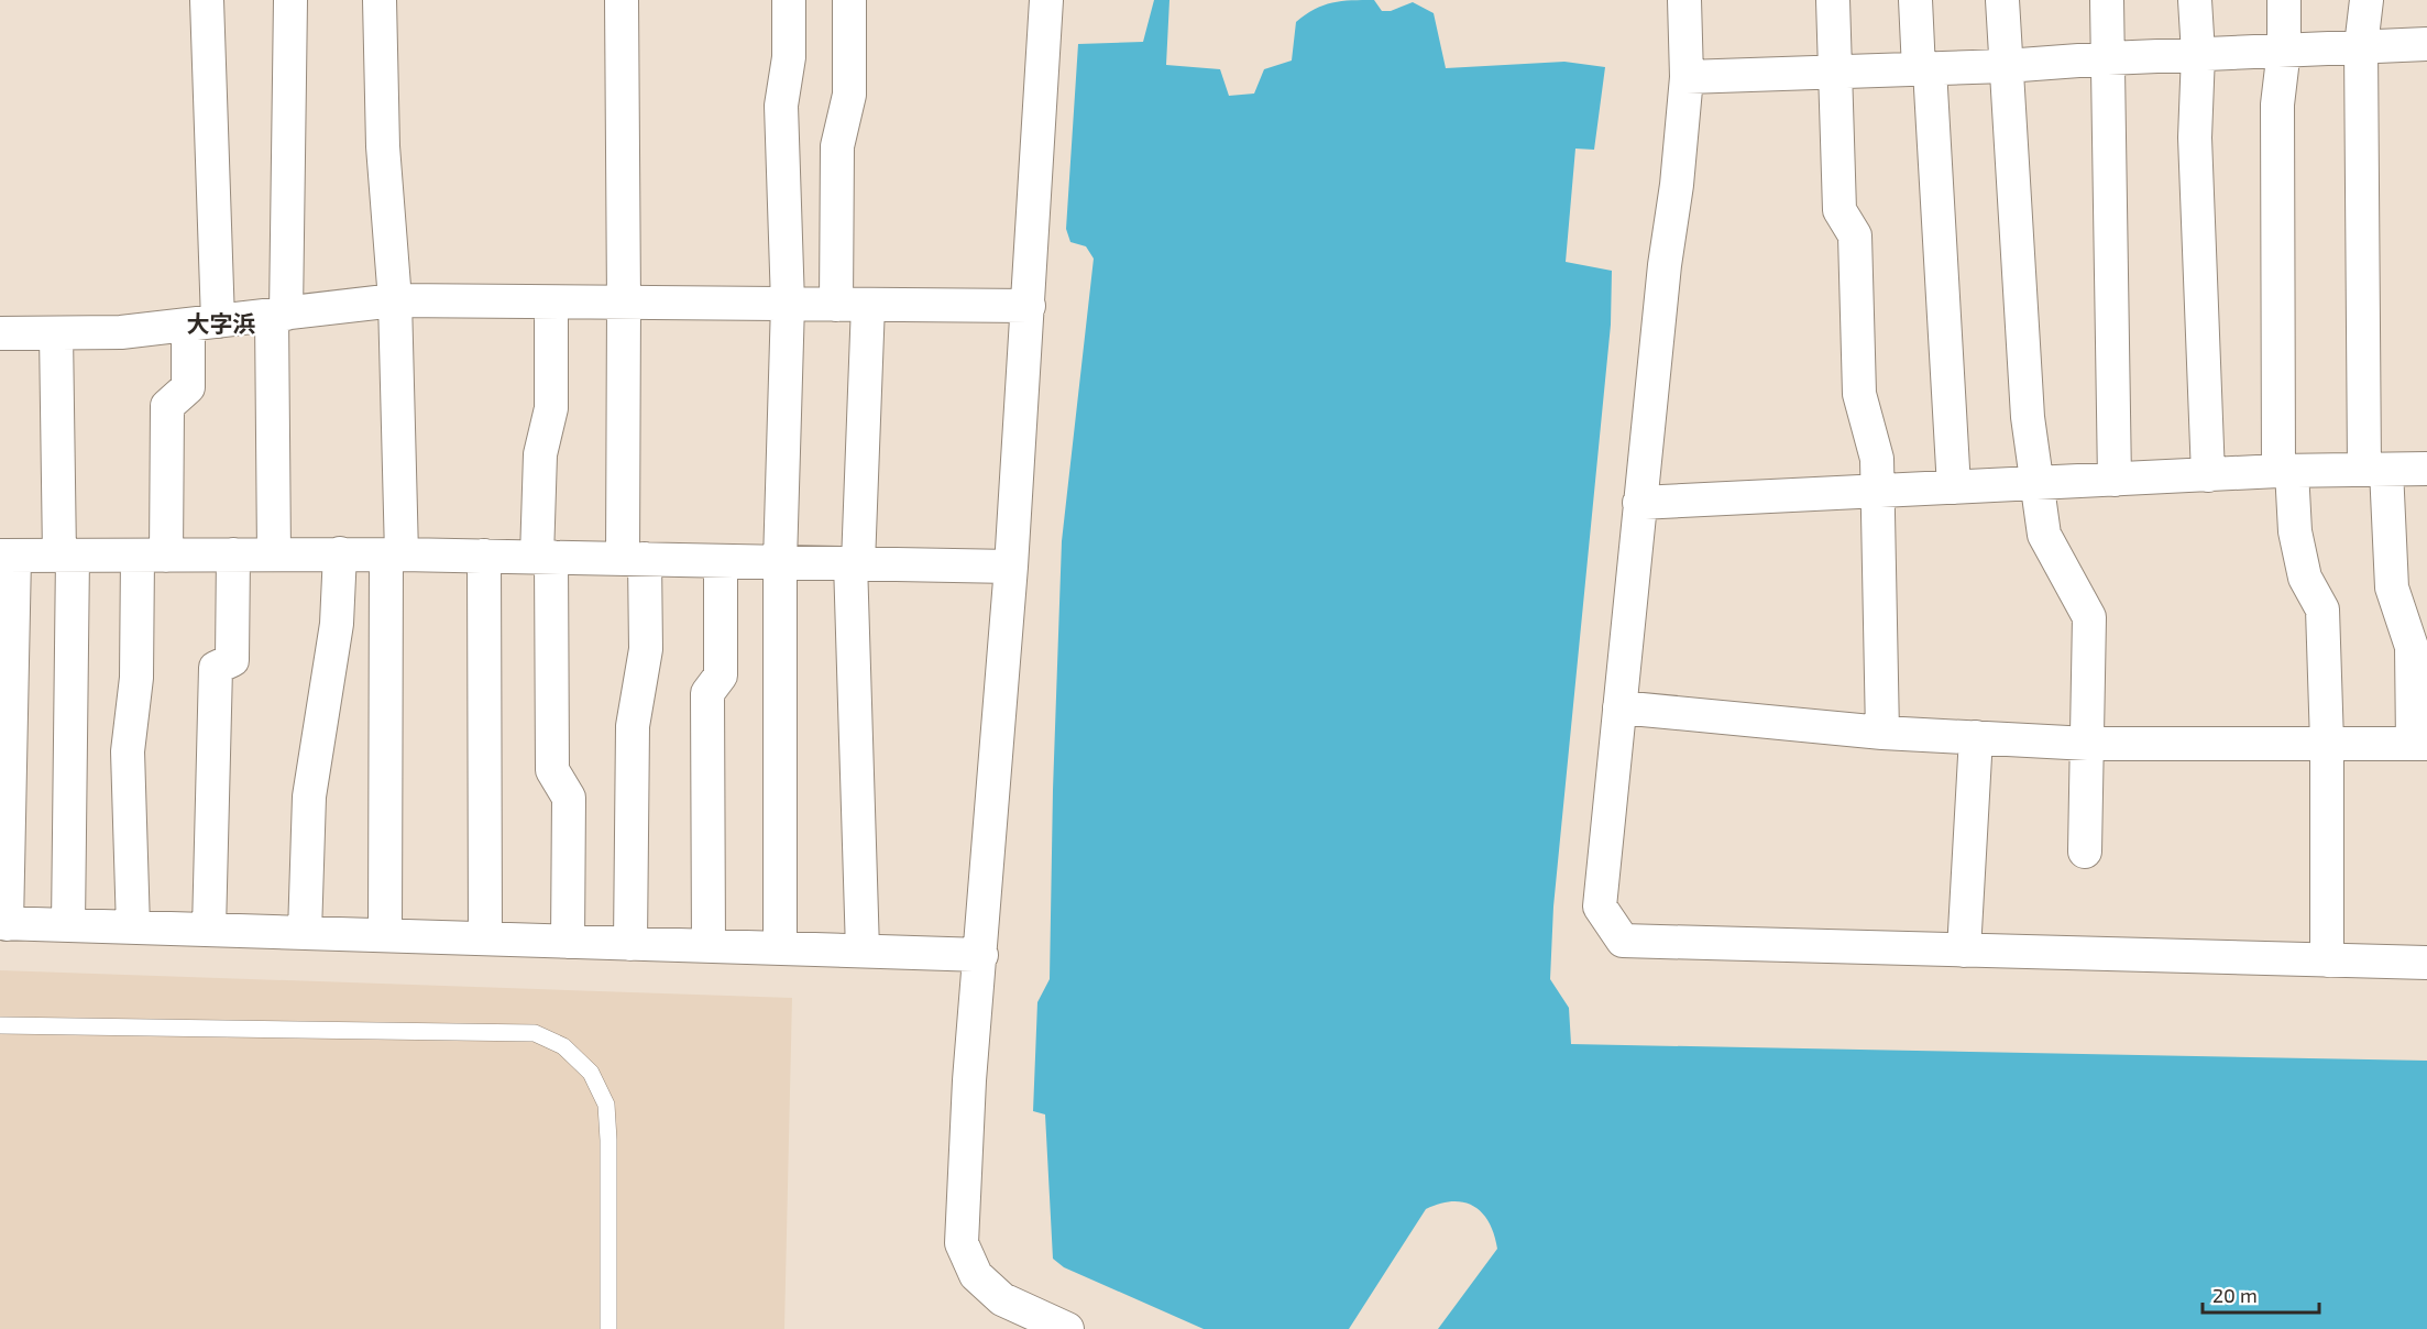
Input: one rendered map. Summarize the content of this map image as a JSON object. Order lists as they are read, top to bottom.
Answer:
{
  "districts": ["大字浜"],
  "scale_bar": "20 m"
}
